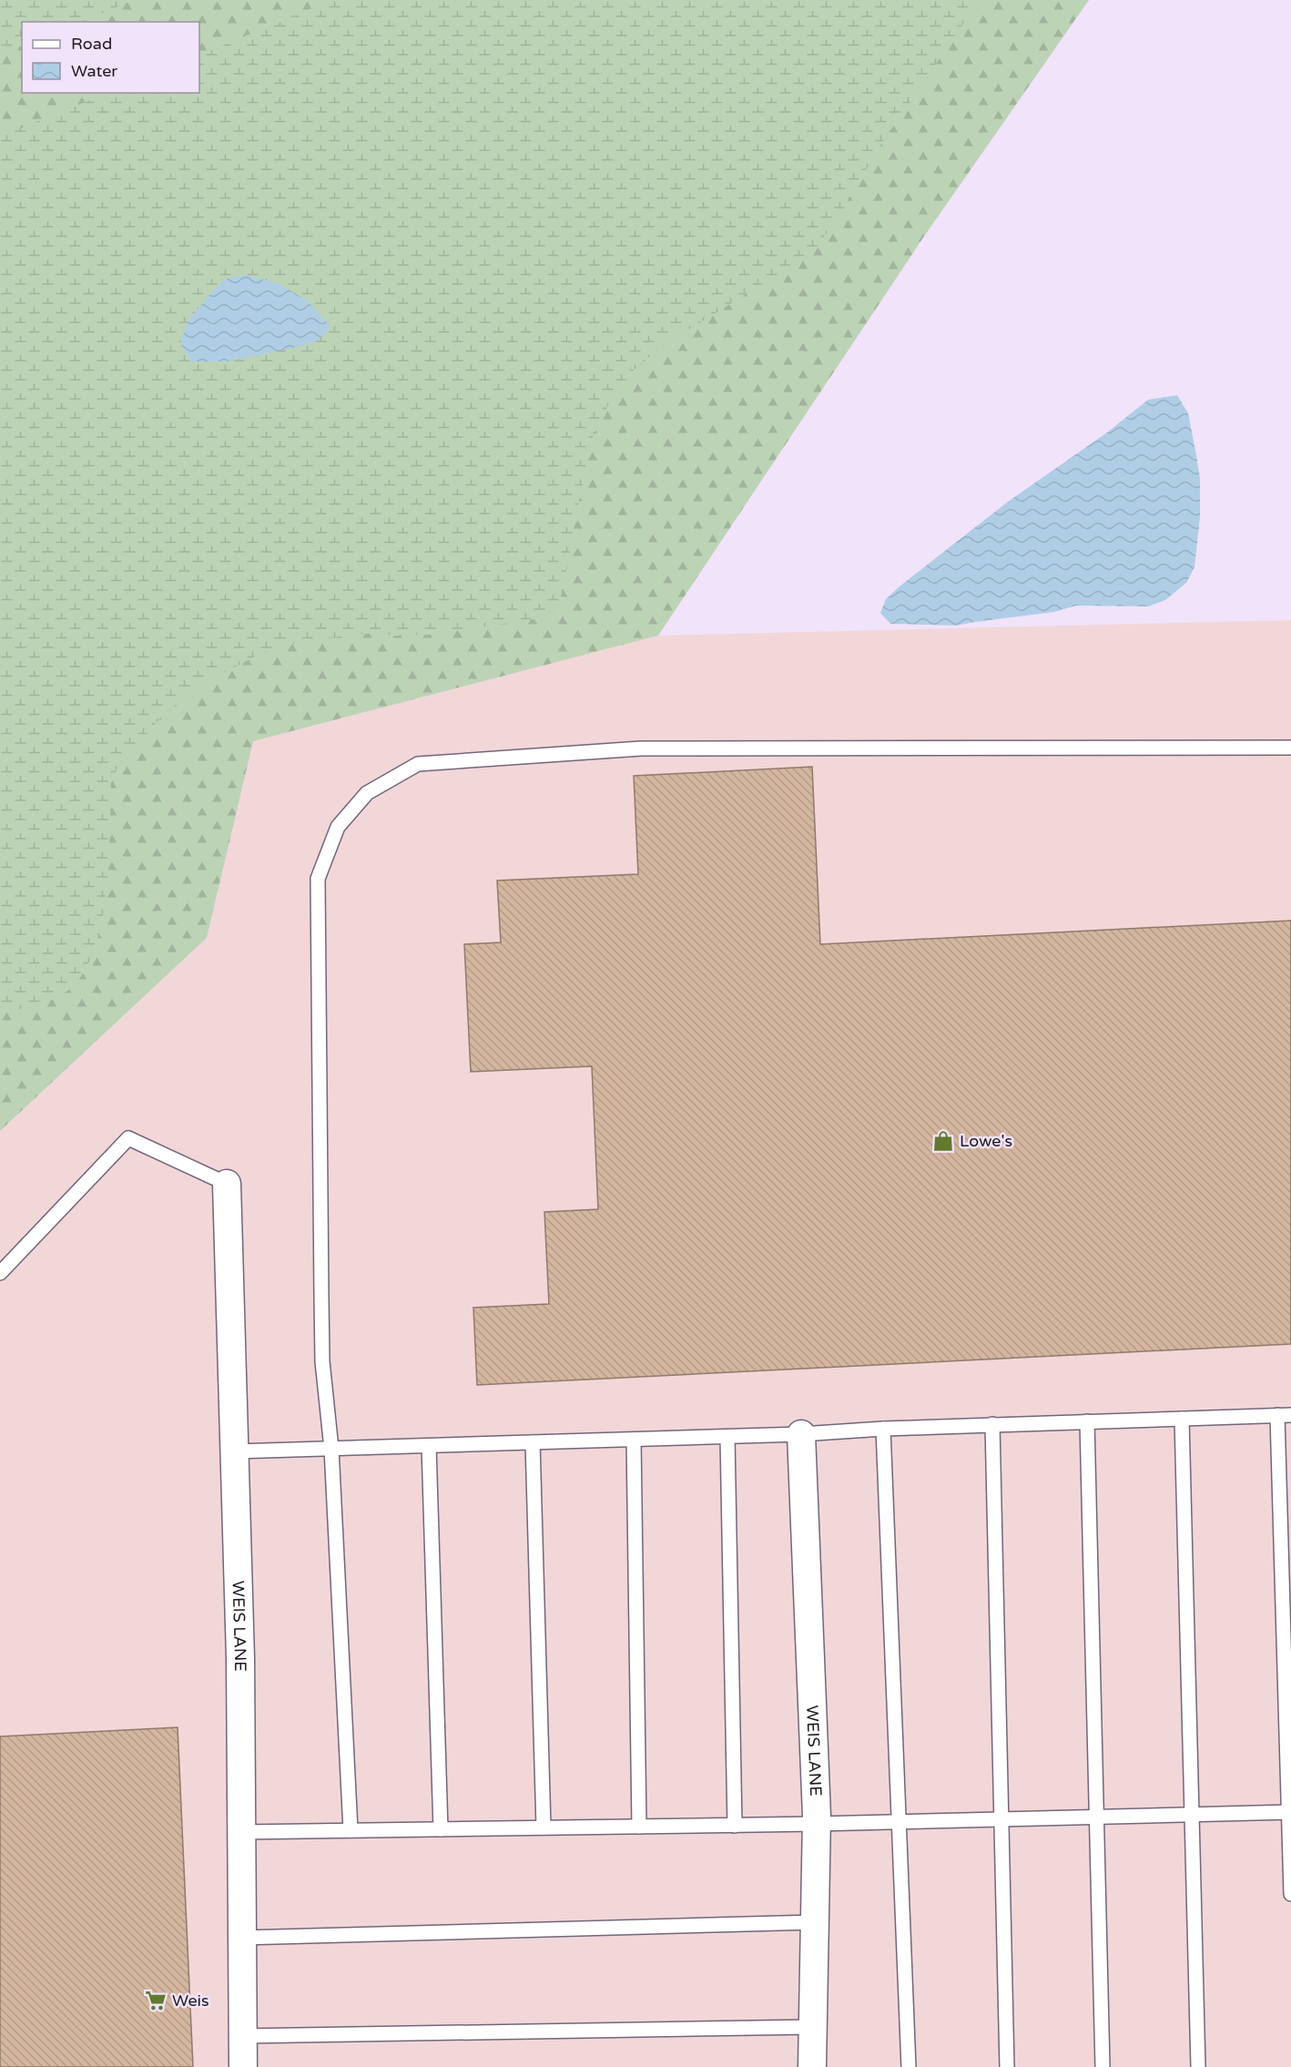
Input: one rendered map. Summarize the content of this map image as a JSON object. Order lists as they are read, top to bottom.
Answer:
{
  "streets": {
    "street": ["WEIS LANE"]
  },
  "places": {
    "shop": ["Lowe's"],
    "supermarket": ["Weis"]
  },
  "legend": ["Road", "Water"]
}
